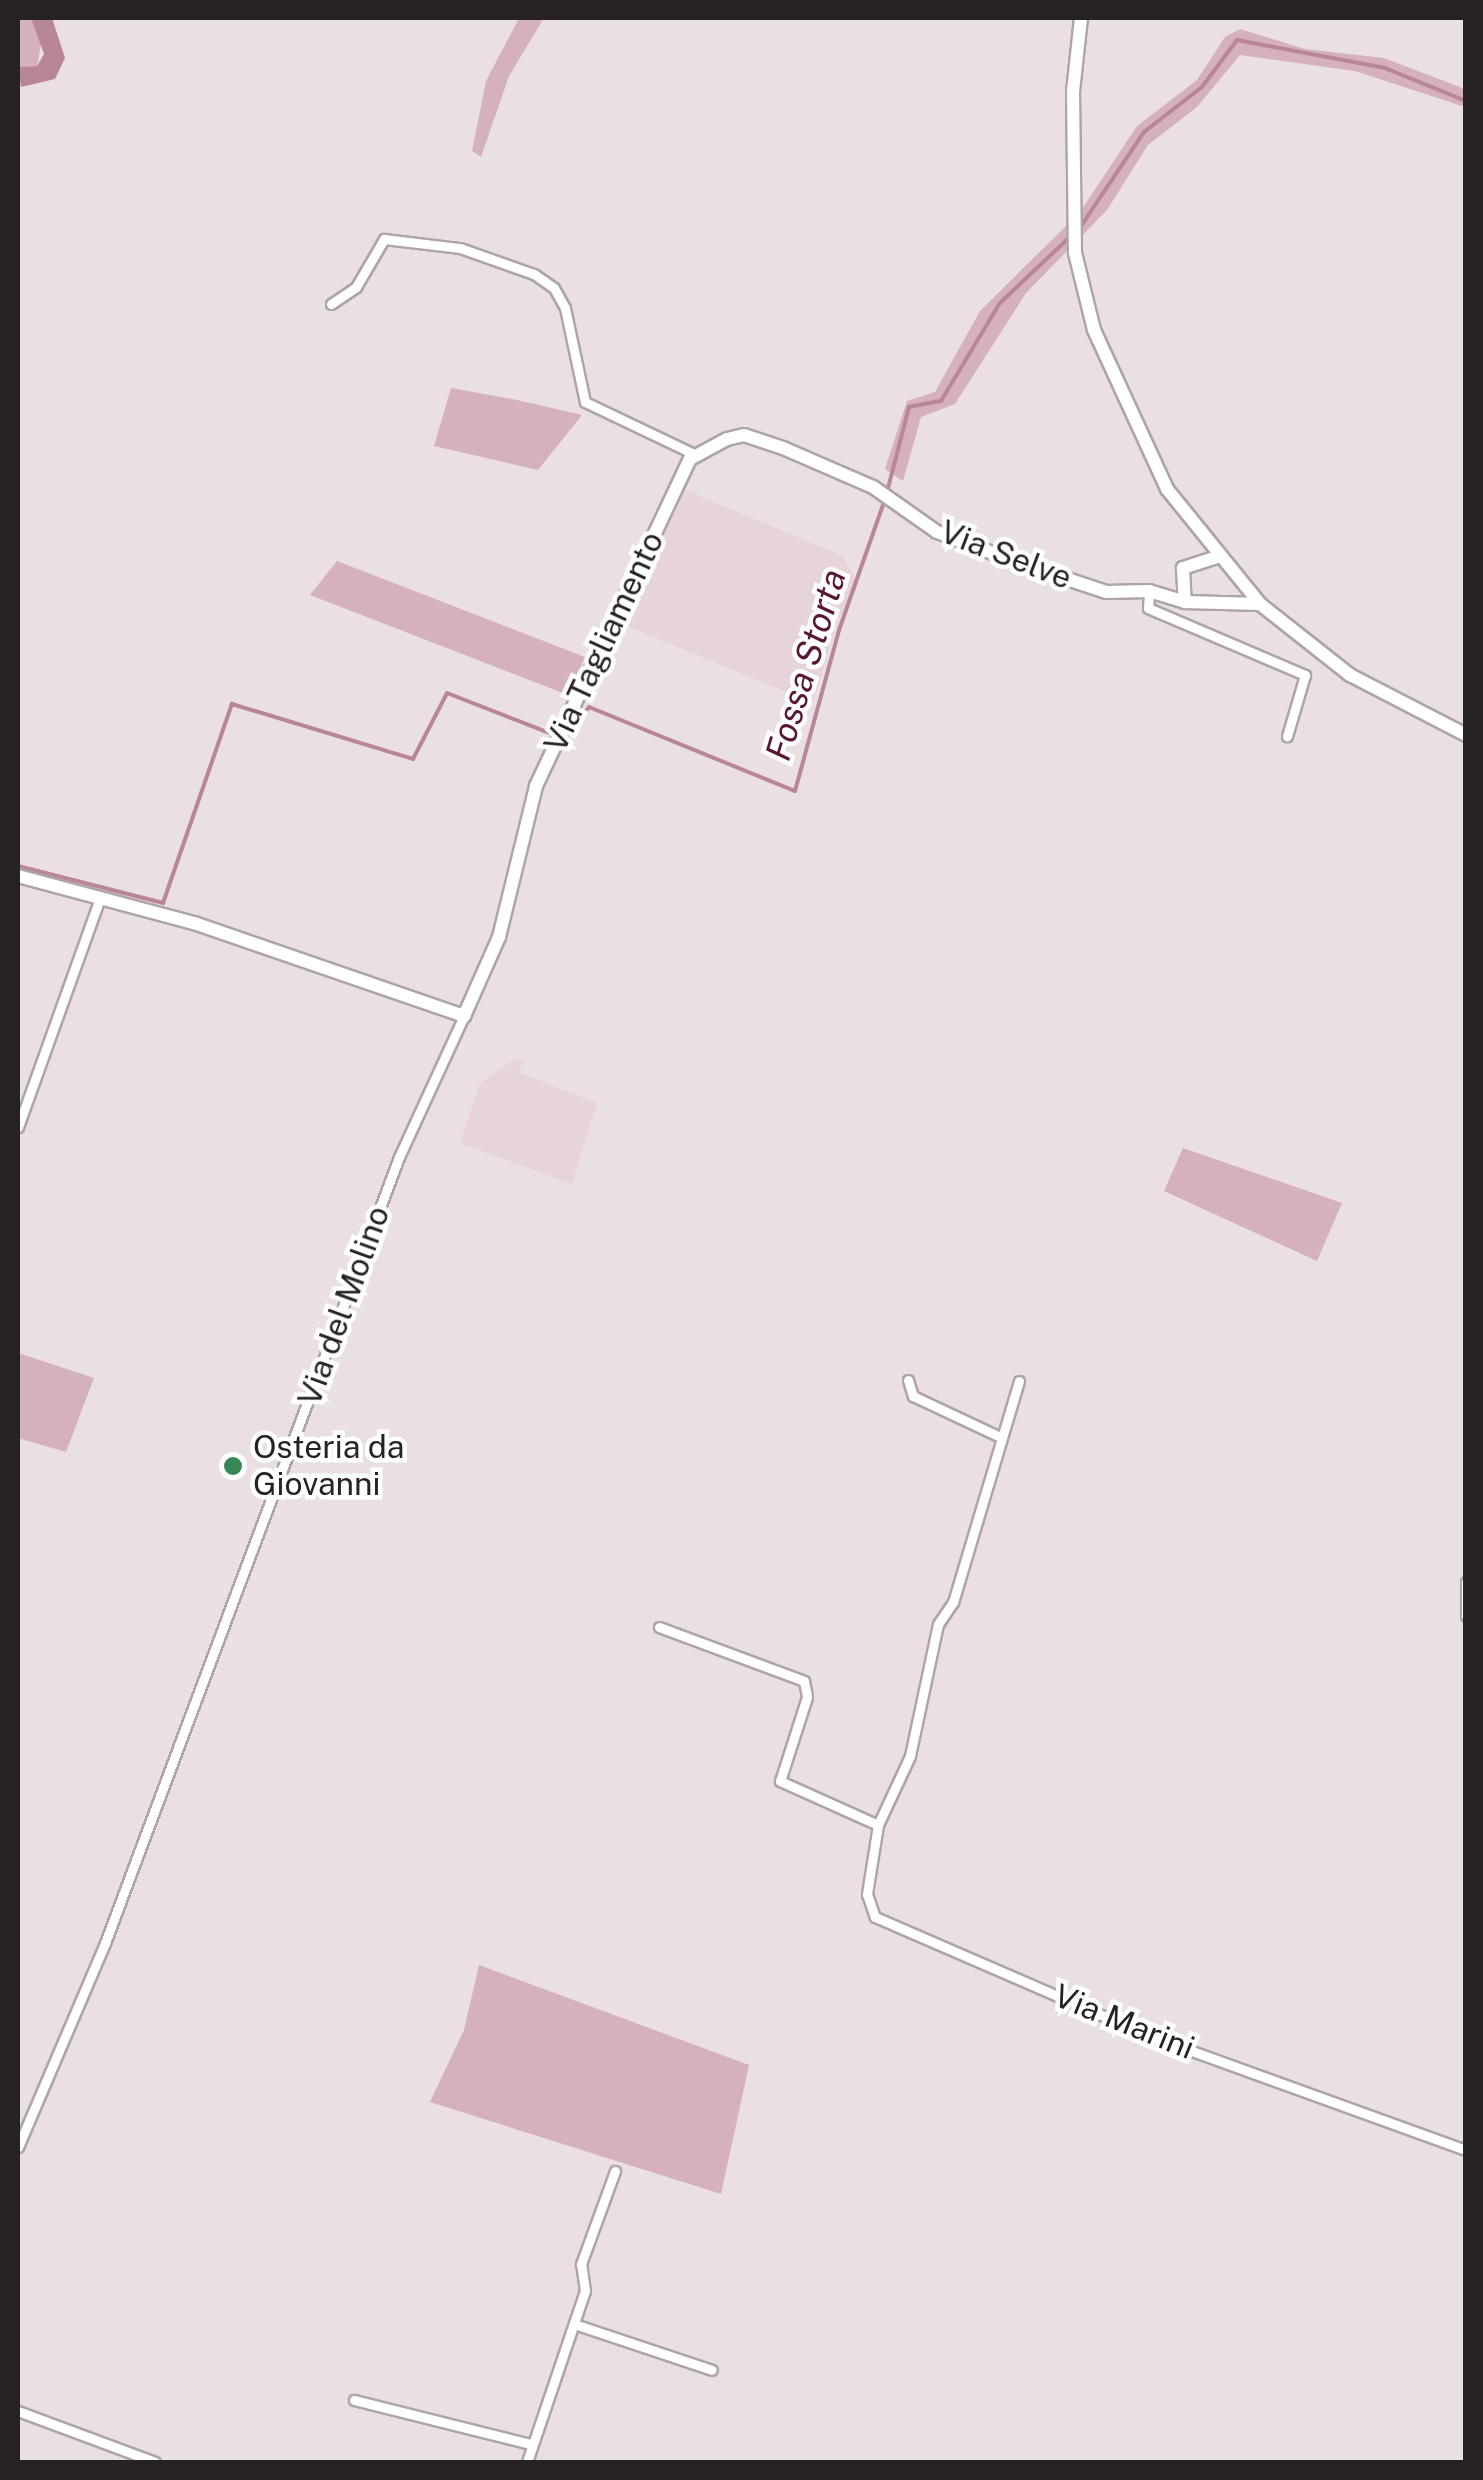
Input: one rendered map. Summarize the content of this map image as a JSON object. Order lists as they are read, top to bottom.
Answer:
{
  "streets": {
    "street": [
      "Via Selve",
      "Via Tagliamento",
      "Via del Molino",
      "Via Marini"
    ]
  },
  "crossings": [
    ["Via Selve", "Via Tagliamento"],
    ["Via Tagliamento", "Via del Molino"]
  ],
  "water": ["Fossa Storta"],
  "places": ["Osteria da Giovanni"]
}
